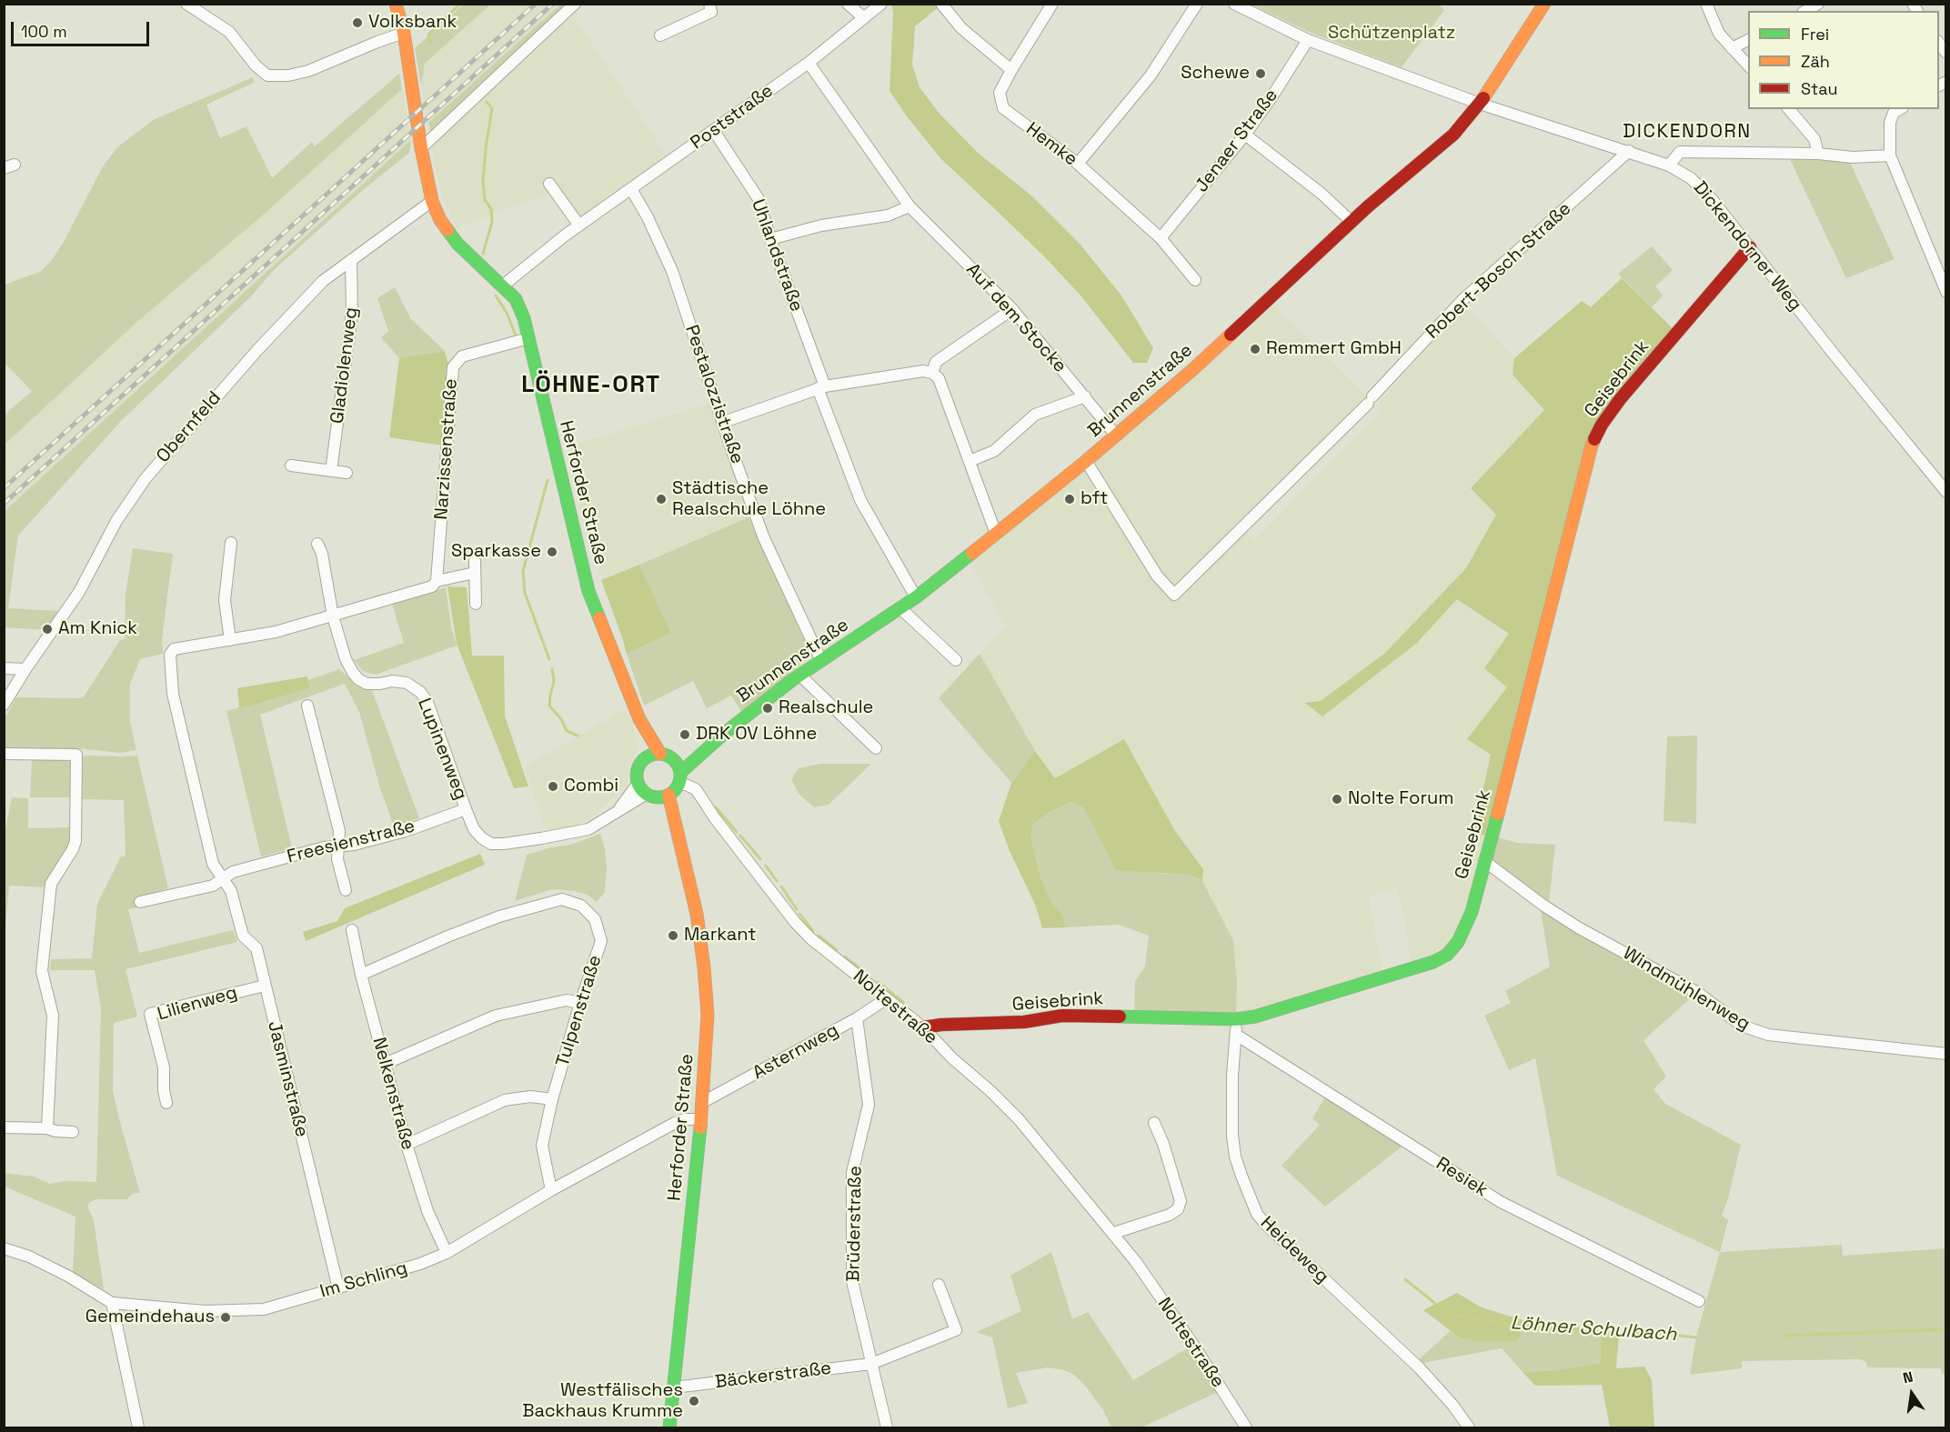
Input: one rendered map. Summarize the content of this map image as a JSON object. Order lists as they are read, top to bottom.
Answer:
{
  "streets": {
    "street": [
      "Poststraße",
      "Jenaer Straße",
      "Hemke",
      "Dickendorner Weg",
      "Uhlandstraße",
      "Robert-Bosch-Straße",
      "Auf dem Stocke",
      "Gladiolenweg",
      "Geisebrink",
      "Brunnenstraße",
      "Pestalozzistraße",
      "Obernfeld",
      "Narzissenstraße",
      "Herforder Straße",
      "Lupinenweg",
      "Freesienstraße",
      "Windmühlenweg",
      "Lilienweg",
      "Noltestraße",
      "Tulpenstraße",
      "Asternweg",
      "Jasminstraße",
      "Nelkenstraße",
      "Resiek",
      "Brüderstraße",
      "Heideweg",
      "Im Schling",
      "Bäckerstraße"
    ]
  },
  "crossings": [
    ["Poststraße", "Uhlandstraße"],
    ["Poststraße", "Auf dem Stocke"],
    ["Poststraße", "Pestalozzistraße"],
    ["Poststraße", "Herforder Straße"],
    ["Jenaer Straße", "Hemke"],
    ["Jenaer Straße", "Dickendorner Weg"],
    ["Dickendorner Weg", "Robert-Bosch-Straße"],
    ["Dickendorner Weg", "Geisebrink"],
    ["Dickendorner Weg", "Brunnenstraße"],
    ["Uhlandstraße", "Brunnenstraße"],
    ["Robert-Bosch-Straße", "Brunnenstraße"],
    ["Auf dem Stocke", "Brunnenstraße"],
    ["Gladiolenweg", "Obernfeld"],
    ["Geisebrink", "Windmühlenweg"],
    ["Geisebrink", "Noltestraße"],
    ["Geisebrink", "Heideweg"],
    ["Brunnenstraße", "Pestalozzistraße"],
    ["Brunnenstraße", "Herforder Straße"],
    ["Brunnenstraße", "Noltestraße"],
    ["Obernfeld", "Herforder Straße"],
    ["Narzissenstraße", "Herforder Straße"],
    ["Narzissenstraße", "Jasminstraße"],
    ["Herforder Straße", "Noltestraße"],
    ["Herforder Straße", "Asternweg"],
    ["Herforder Straße", "Im Schling"],
    ["Herforder Straße", "Bäckerstraße"],
    ["Lupinenweg", "Freesienstraße"],
    ["Lupinenweg", "Jasminstraße"],
    ["Freesienstraße", "Jasminstraße"],
    ["Lilienweg", "Jasminstraße"],
    ["Noltestraße", "Asternweg"],
    ["Tulpenstraße", "Nelkenstraße"],
    ["Tulpenstraße", "Im Schling"],
    ["Asternweg", "Brüderstraße"],
    ["Jasminstraße", "Im Schling"],
    ["Nelkenstraße", "Im Schling"],
    ["Resiek", "Heideweg"],
    ["Brüderstraße", "Bäckerstraße"]
  ],
  "districts": ["DICKENDORN", "LÖHNE-ORT"],
  "water": ["Löhner Schulbach"],
  "parks": ["Schützenplatz"],
  "places": [
    "Volksbank",
    "Schewe",
    "Remmert GmbH",
    "Städtische Realschule Löhne",
    "bft",
    "Sparkasse",
    "Am Knick",
    "Realschule",
    "DRK OV Löhne",
    "Combi",
    "Nolte Forum",
    "Markant",
    "Gemeindehaus",
    "Westfälisches Backhaus Krumme"
  ],
  "legend": ["Frei", "Zäh", "Stau"],
  "scale_bar": "100 m",
  "north": "top"
}
